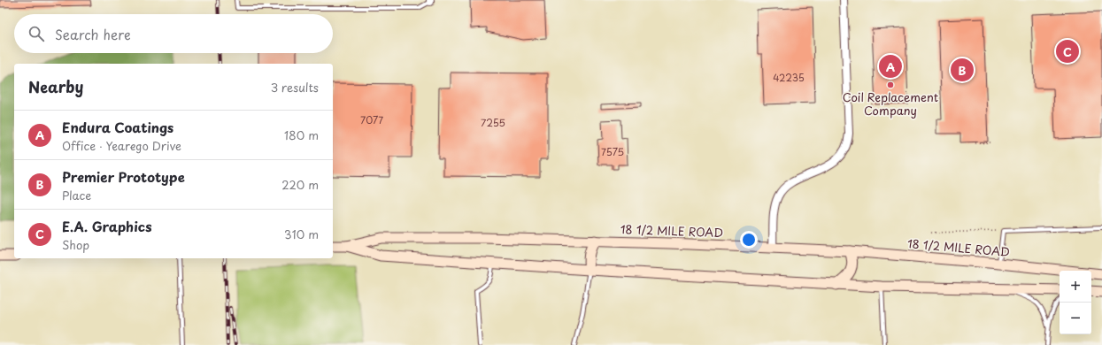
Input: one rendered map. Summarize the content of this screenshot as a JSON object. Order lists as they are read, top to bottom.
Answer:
{
  "streets": {
    "street": ["18 1/2 MILE ROAD"]
  },
  "places": ["Coil Replacement Company"],
  "house_numbers": [
    "42235",
    "7077",
    "7255",
    "7575"
  ],
  "page": {
    "search": "Search here",
    "pins": ["C", "A", "B"],
    "heading": ["Nearby", "3 results"],
    "list": [
      {
        "mark": "A",
        "name": "Endura Coatings",
        "note": "Office · Yearego Drive",
        "value": "180 m"
      },
      {
        "mark": "B",
        "name": "Premier Prototype",
        "note": "Place",
        "value": "220 m"
      },
      {
        "mark": "C",
        "name": "E.A. Graphics",
        "note": "Shop",
        "value": "310 m"
      }
    ],
    "map_buttons": ["+", "−"]
  }
}
